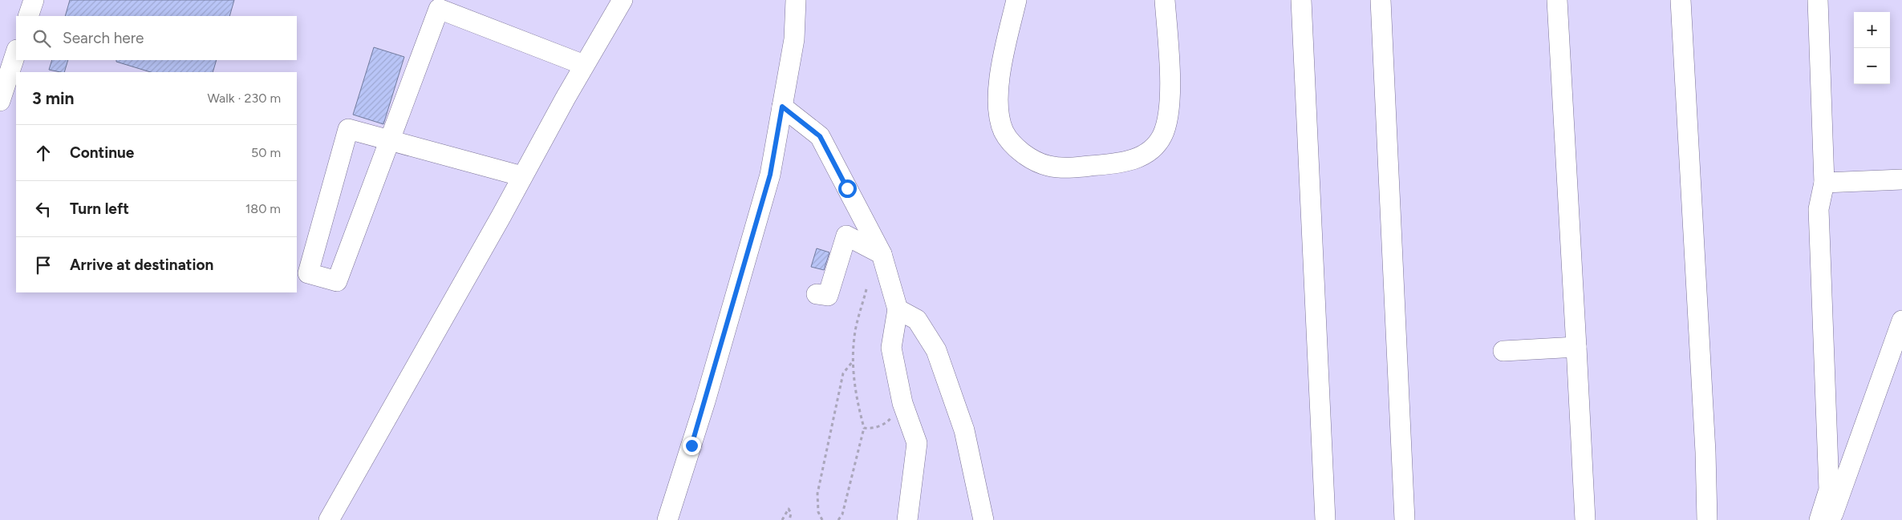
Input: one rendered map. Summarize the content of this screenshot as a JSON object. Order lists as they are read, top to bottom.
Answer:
{
  "page": {
    "map_buttons": ["+", "−"],
    "search": "Search here",
    "heading": ["3 min", "Walk · 230 m"],
    "list": [
      ["Continue", "50 m"],
      ["Turn left", "180 m"],
      "Arrive at destination"
    ]
  }
}
